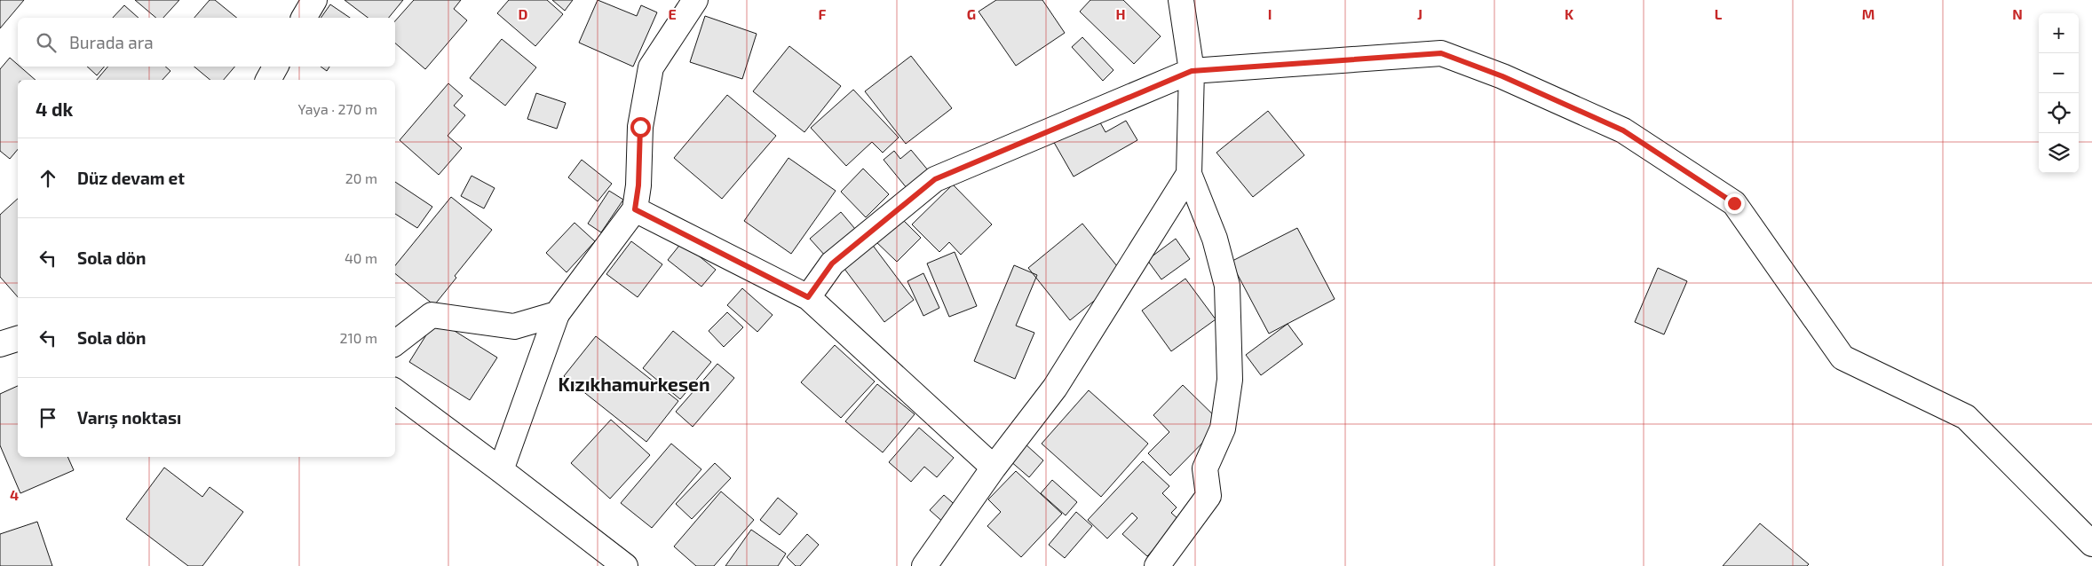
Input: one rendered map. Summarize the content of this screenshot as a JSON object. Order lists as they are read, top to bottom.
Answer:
{
  "districts": ["Kızıkhamurkesen"],
  "page": {
    "map_buttons": ["+", "−"],
    "search": "Burada ara",
    "heading": ["4 dk", "Yaya · 270 m"],
    "list": [
      ["Düz devam et", "20 m"],
      ["Sola dön", "40 m"],
      ["Sola dön", "210 m"],
      "Varış noktası"
    ]
  },
  "grid": {
    "columns": [
      "D",
      "E",
      "F",
      "G",
      "H",
      "I",
      "J",
      "K",
      "L",
      "M",
      "N"
    ],
    "rows": ["4"]
  }
}
